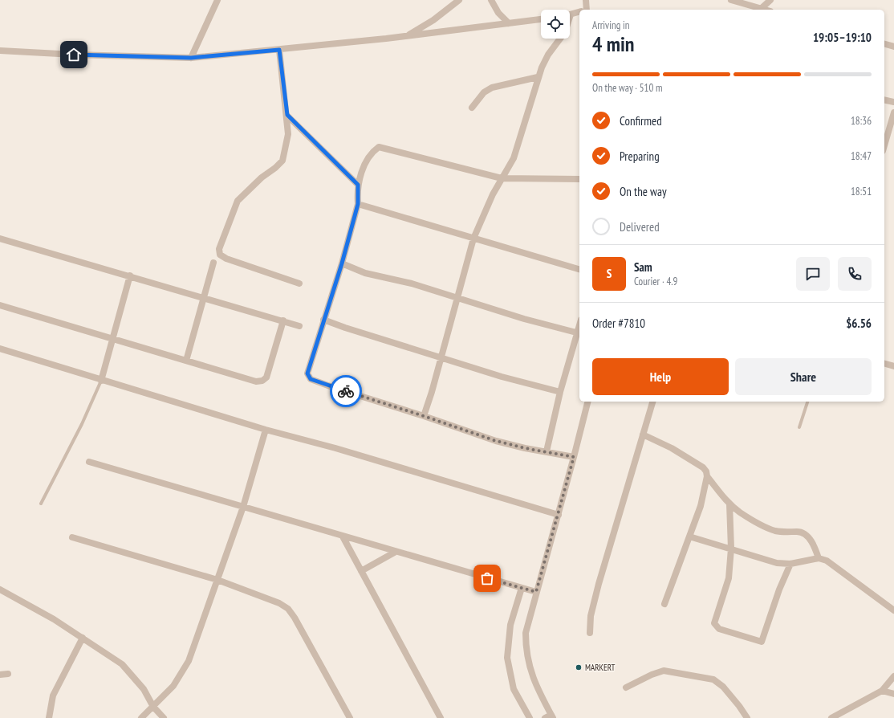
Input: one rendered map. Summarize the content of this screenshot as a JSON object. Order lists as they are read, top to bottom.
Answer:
{
  "places": ["MARKERT"],
  "page": {
    "heading": ["4 min", "Arriving in", "19:05–19:10"],
    "panel": [
      "Sam",
      "Courier · 4.9",
      "Order #7810",
      "$6.56"
    ],
    "bar": "On the way · 510 m",
    "list": [
      ["Confirmed", "18:36"],
      ["Preparing", "18:47"],
      ["On the way", "18:51"],
      "Delivered"
    ],
    "round": "S",
    "buttons": ["Help", "Share"]
  }
}
